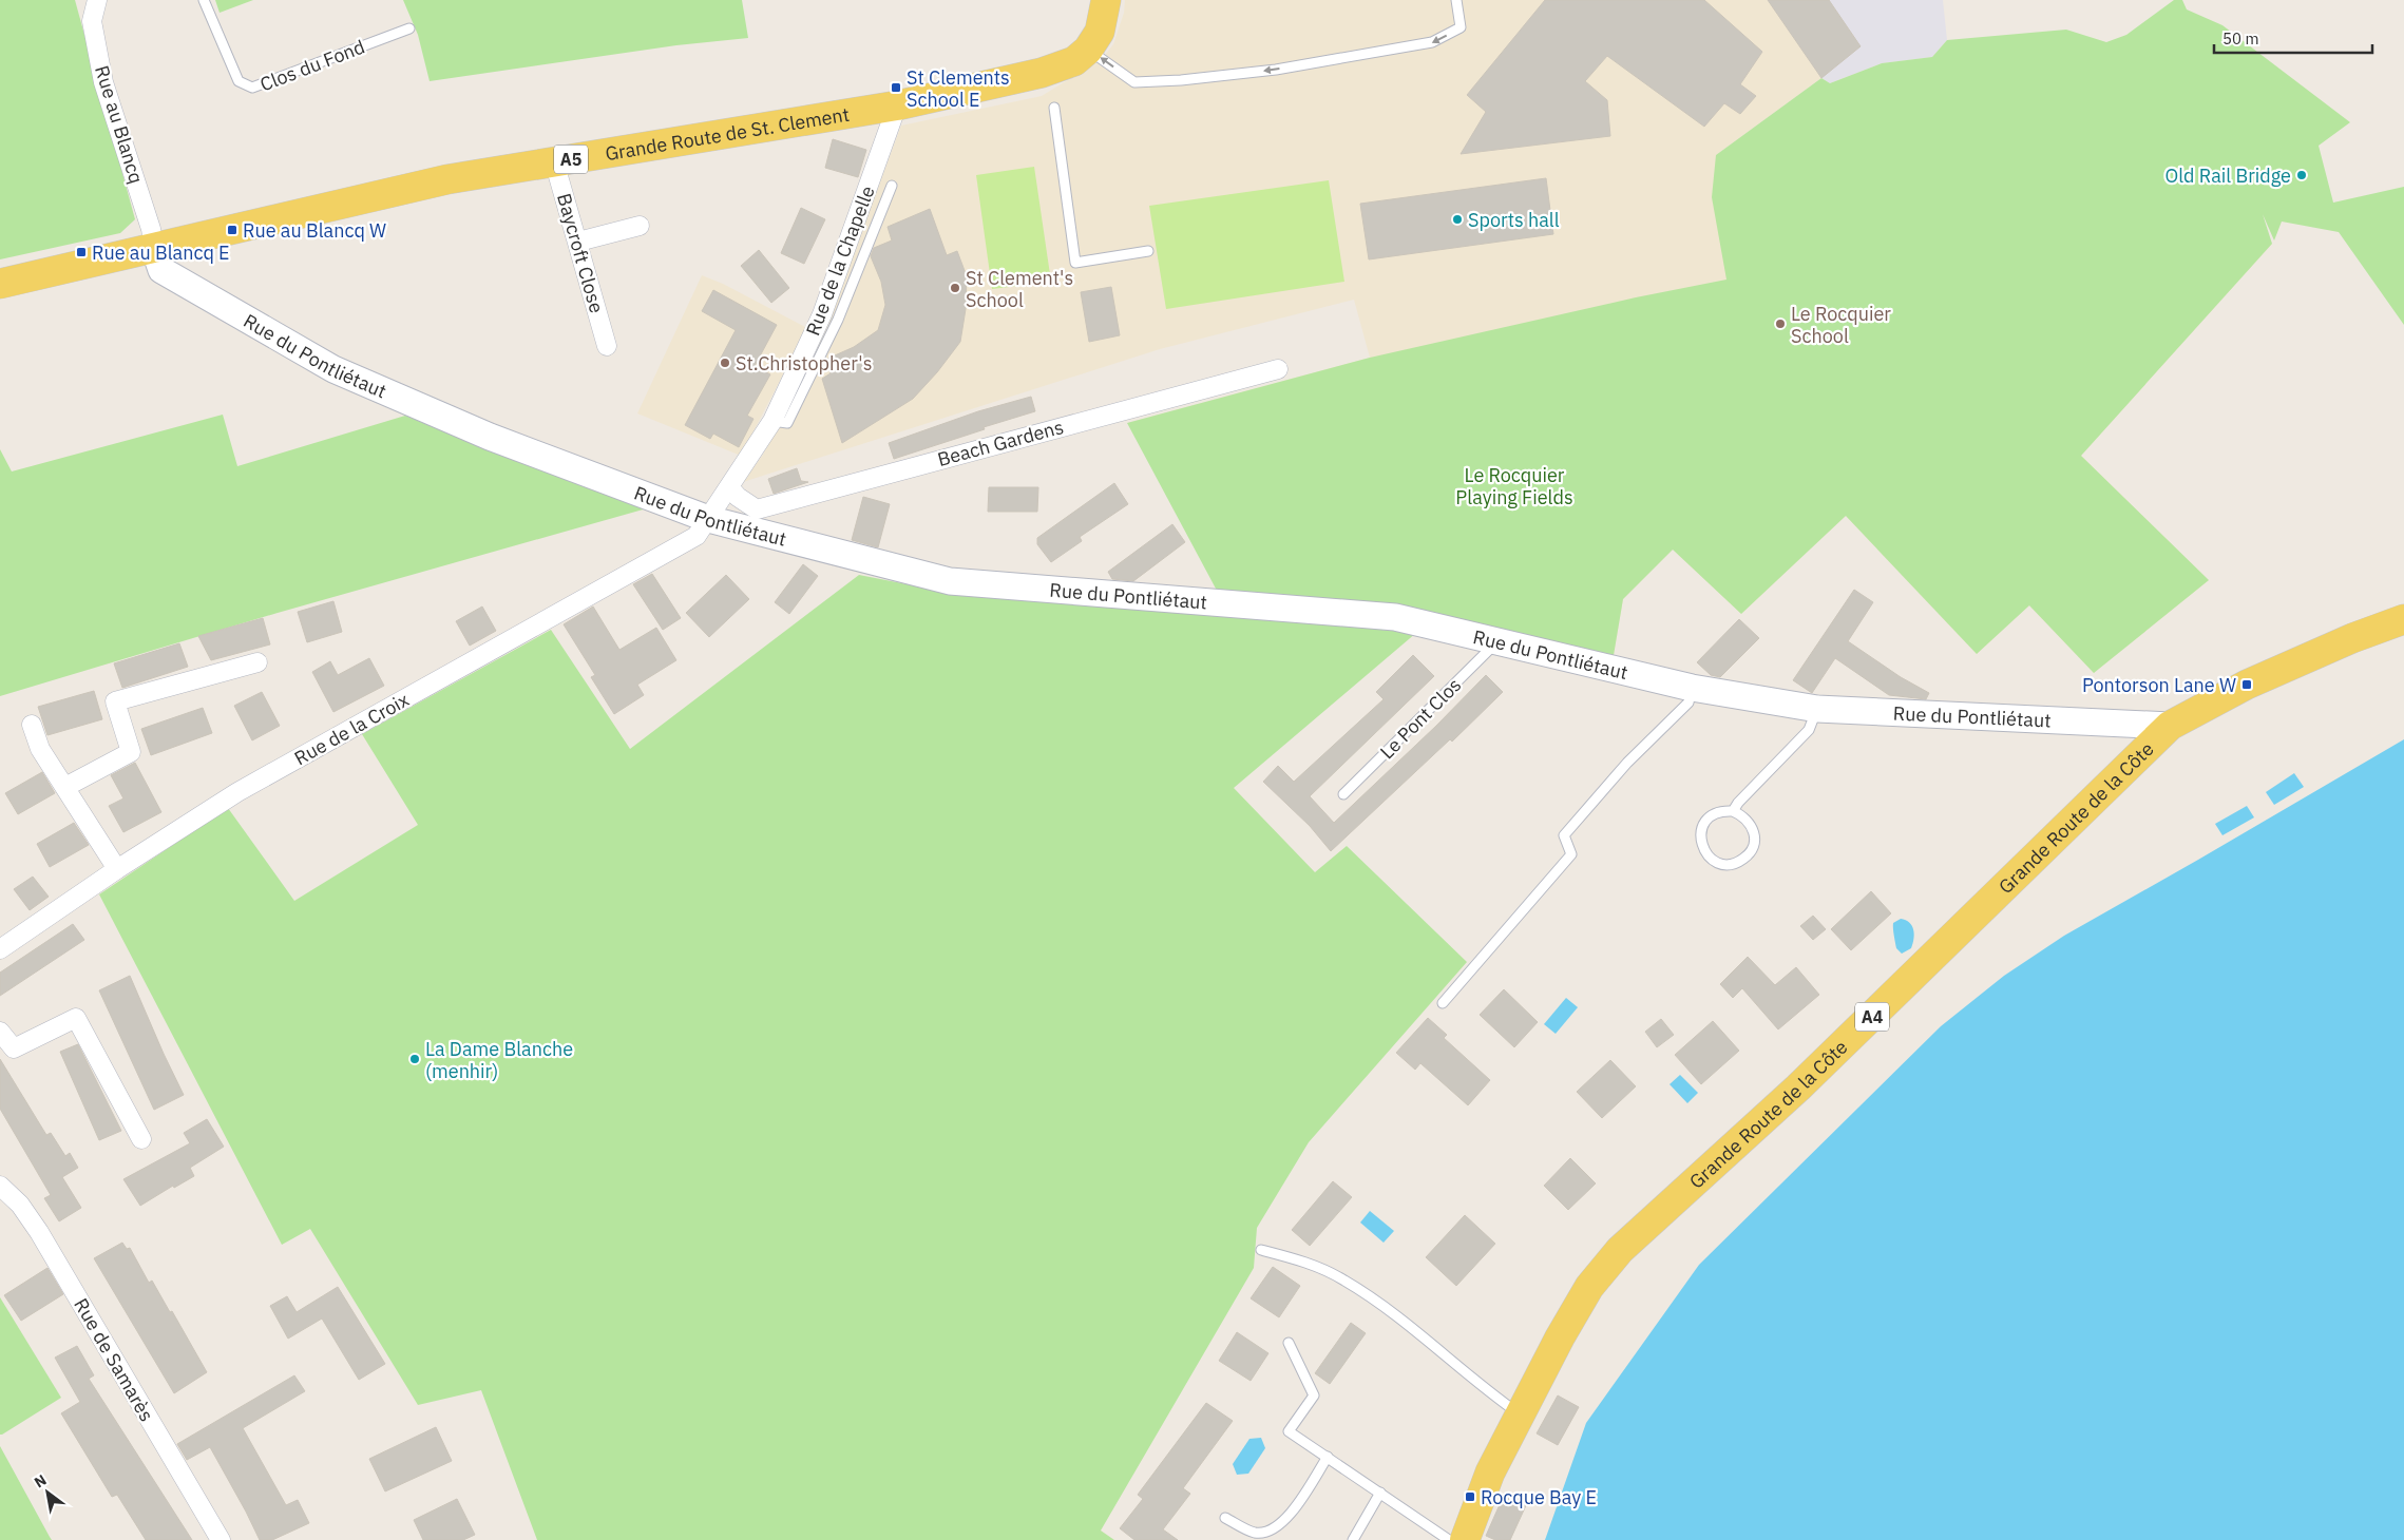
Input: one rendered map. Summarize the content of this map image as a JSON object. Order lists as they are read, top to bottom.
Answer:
{
  "streets": {
    "main road": [
      "Grande Route de St. Clement",
      "A5",
      "Rue du Pontliétaut",
      "Grande Route de la Côte",
      "A4"
    ],
    "street": [
      "Rue au Blancq",
      "Baycroft Close",
      "Rue de la Chapelle",
      "Beach Gardens",
      "Rue de la Croix",
      "Rue de Samarès"
    ],
    "lane": ["Clos du Fond", "Le Pont Clos"]
  },
  "crossings": [
    ["Rue au Blancq", "Grande Route de St. Clement"],
    ["Rue au Blancq", "Rue du Pontliétaut"],
    ["Grande Route de St. Clement", "Baycroft Close"],
    ["Grande Route de St. Clement", "Rue de la Chapelle"],
    ["Grande Route de St. Clement", "Rue du Pontliétaut"],
    ["Rue de la Chapelle", "Rue du Pontliétaut"],
    ["Rue de la Chapelle", "Beach Gardens"],
    ["Rue de la Chapelle", "Rue de la Croix"],
    ["Rue du Pontliétaut", "Le Pont Clos"],
    ["Rue du Pontliétaut", "Rue de la Croix"],
    ["Rue du Pontliétaut", "Grande Route de la Côte"]
  ],
  "parks": ["Le Rocquier Playing Fields"],
  "places": {
    "transit": [
      "St Clements School E",
      "Rue au Blancq W",
      "Rue au Blancq E",
      "Pontorson Lane W",
      "Rocque Bay E"
    ],
    "other": [
      "Old Rail Bridge",
      "Sports hall",
      "St Clement's School",
      "Le Rocquier School",
      "St.Christopher's",
      "La Dame Blanche (menhir)"
    ]
  },
  "scale_bar": "50 m",
  "north": "top left"
}
